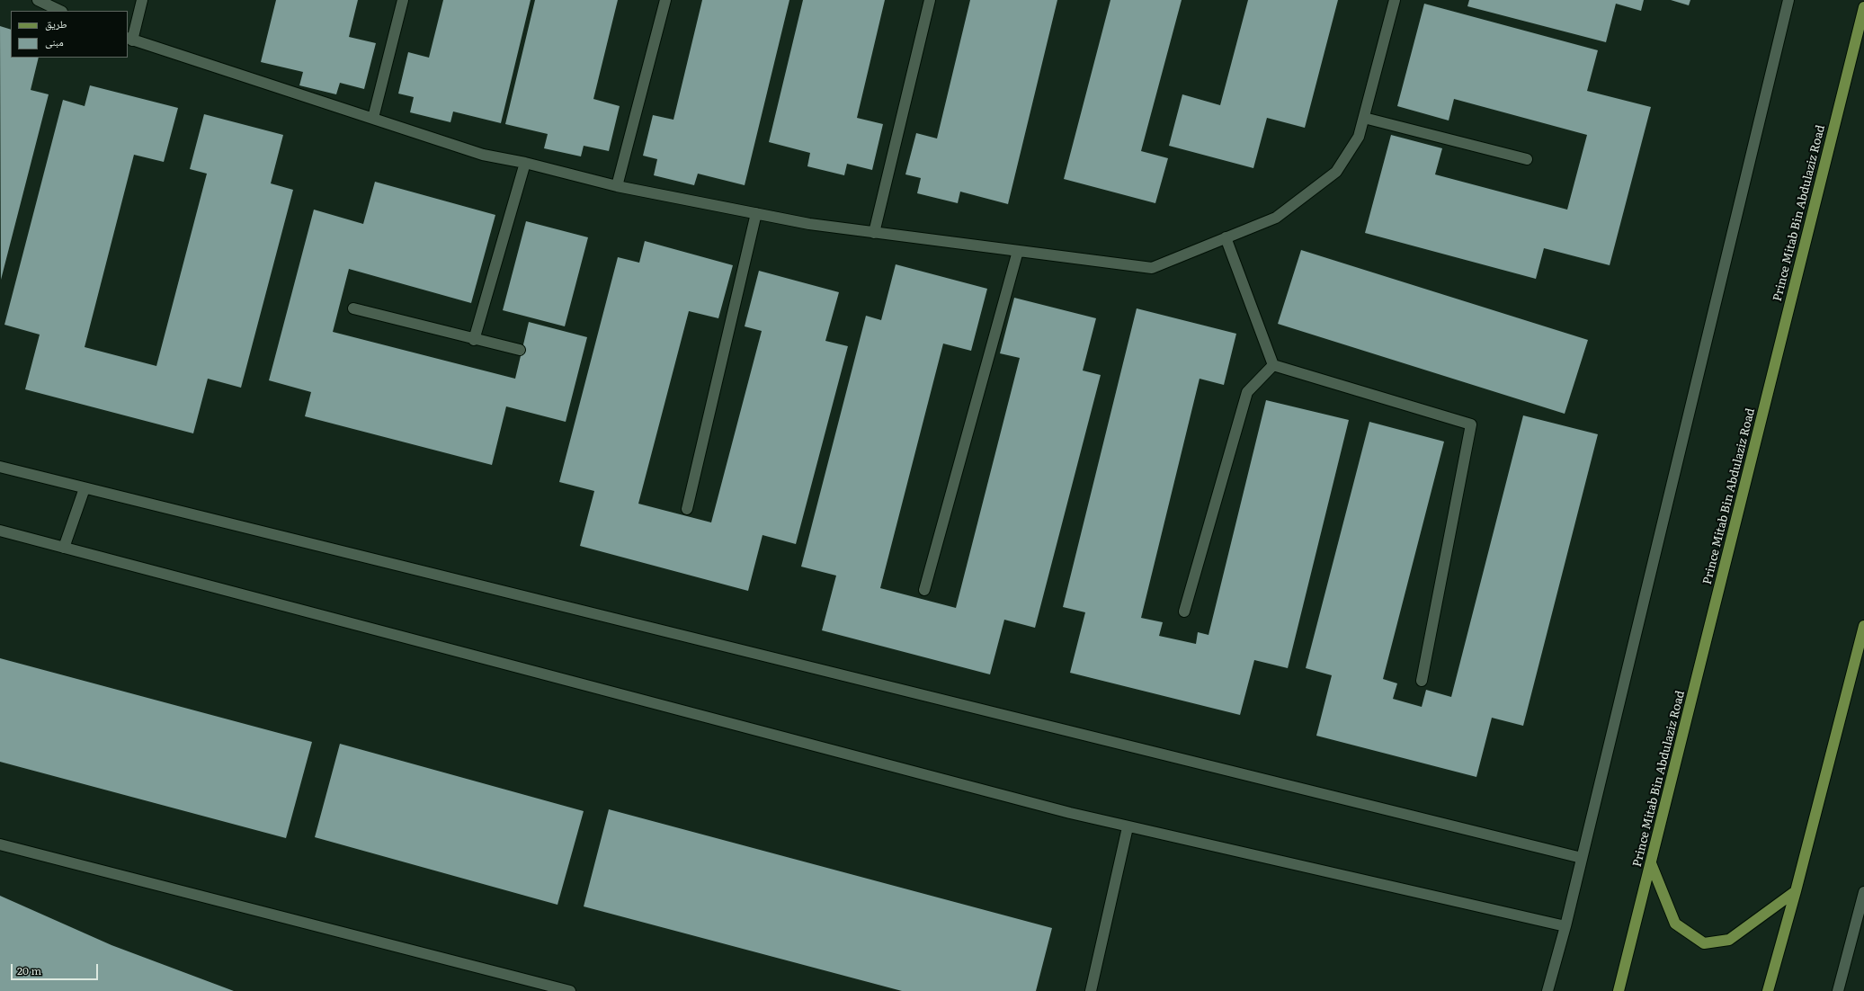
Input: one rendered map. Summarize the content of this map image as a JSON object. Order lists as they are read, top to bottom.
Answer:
{
  "streets": {
    "main road": ["Prince Mitab Bin Abdulaziz Road"]
  },
  "legend": ["طريق", "مبنى"],
  "scale_bar": "20 m"
}
